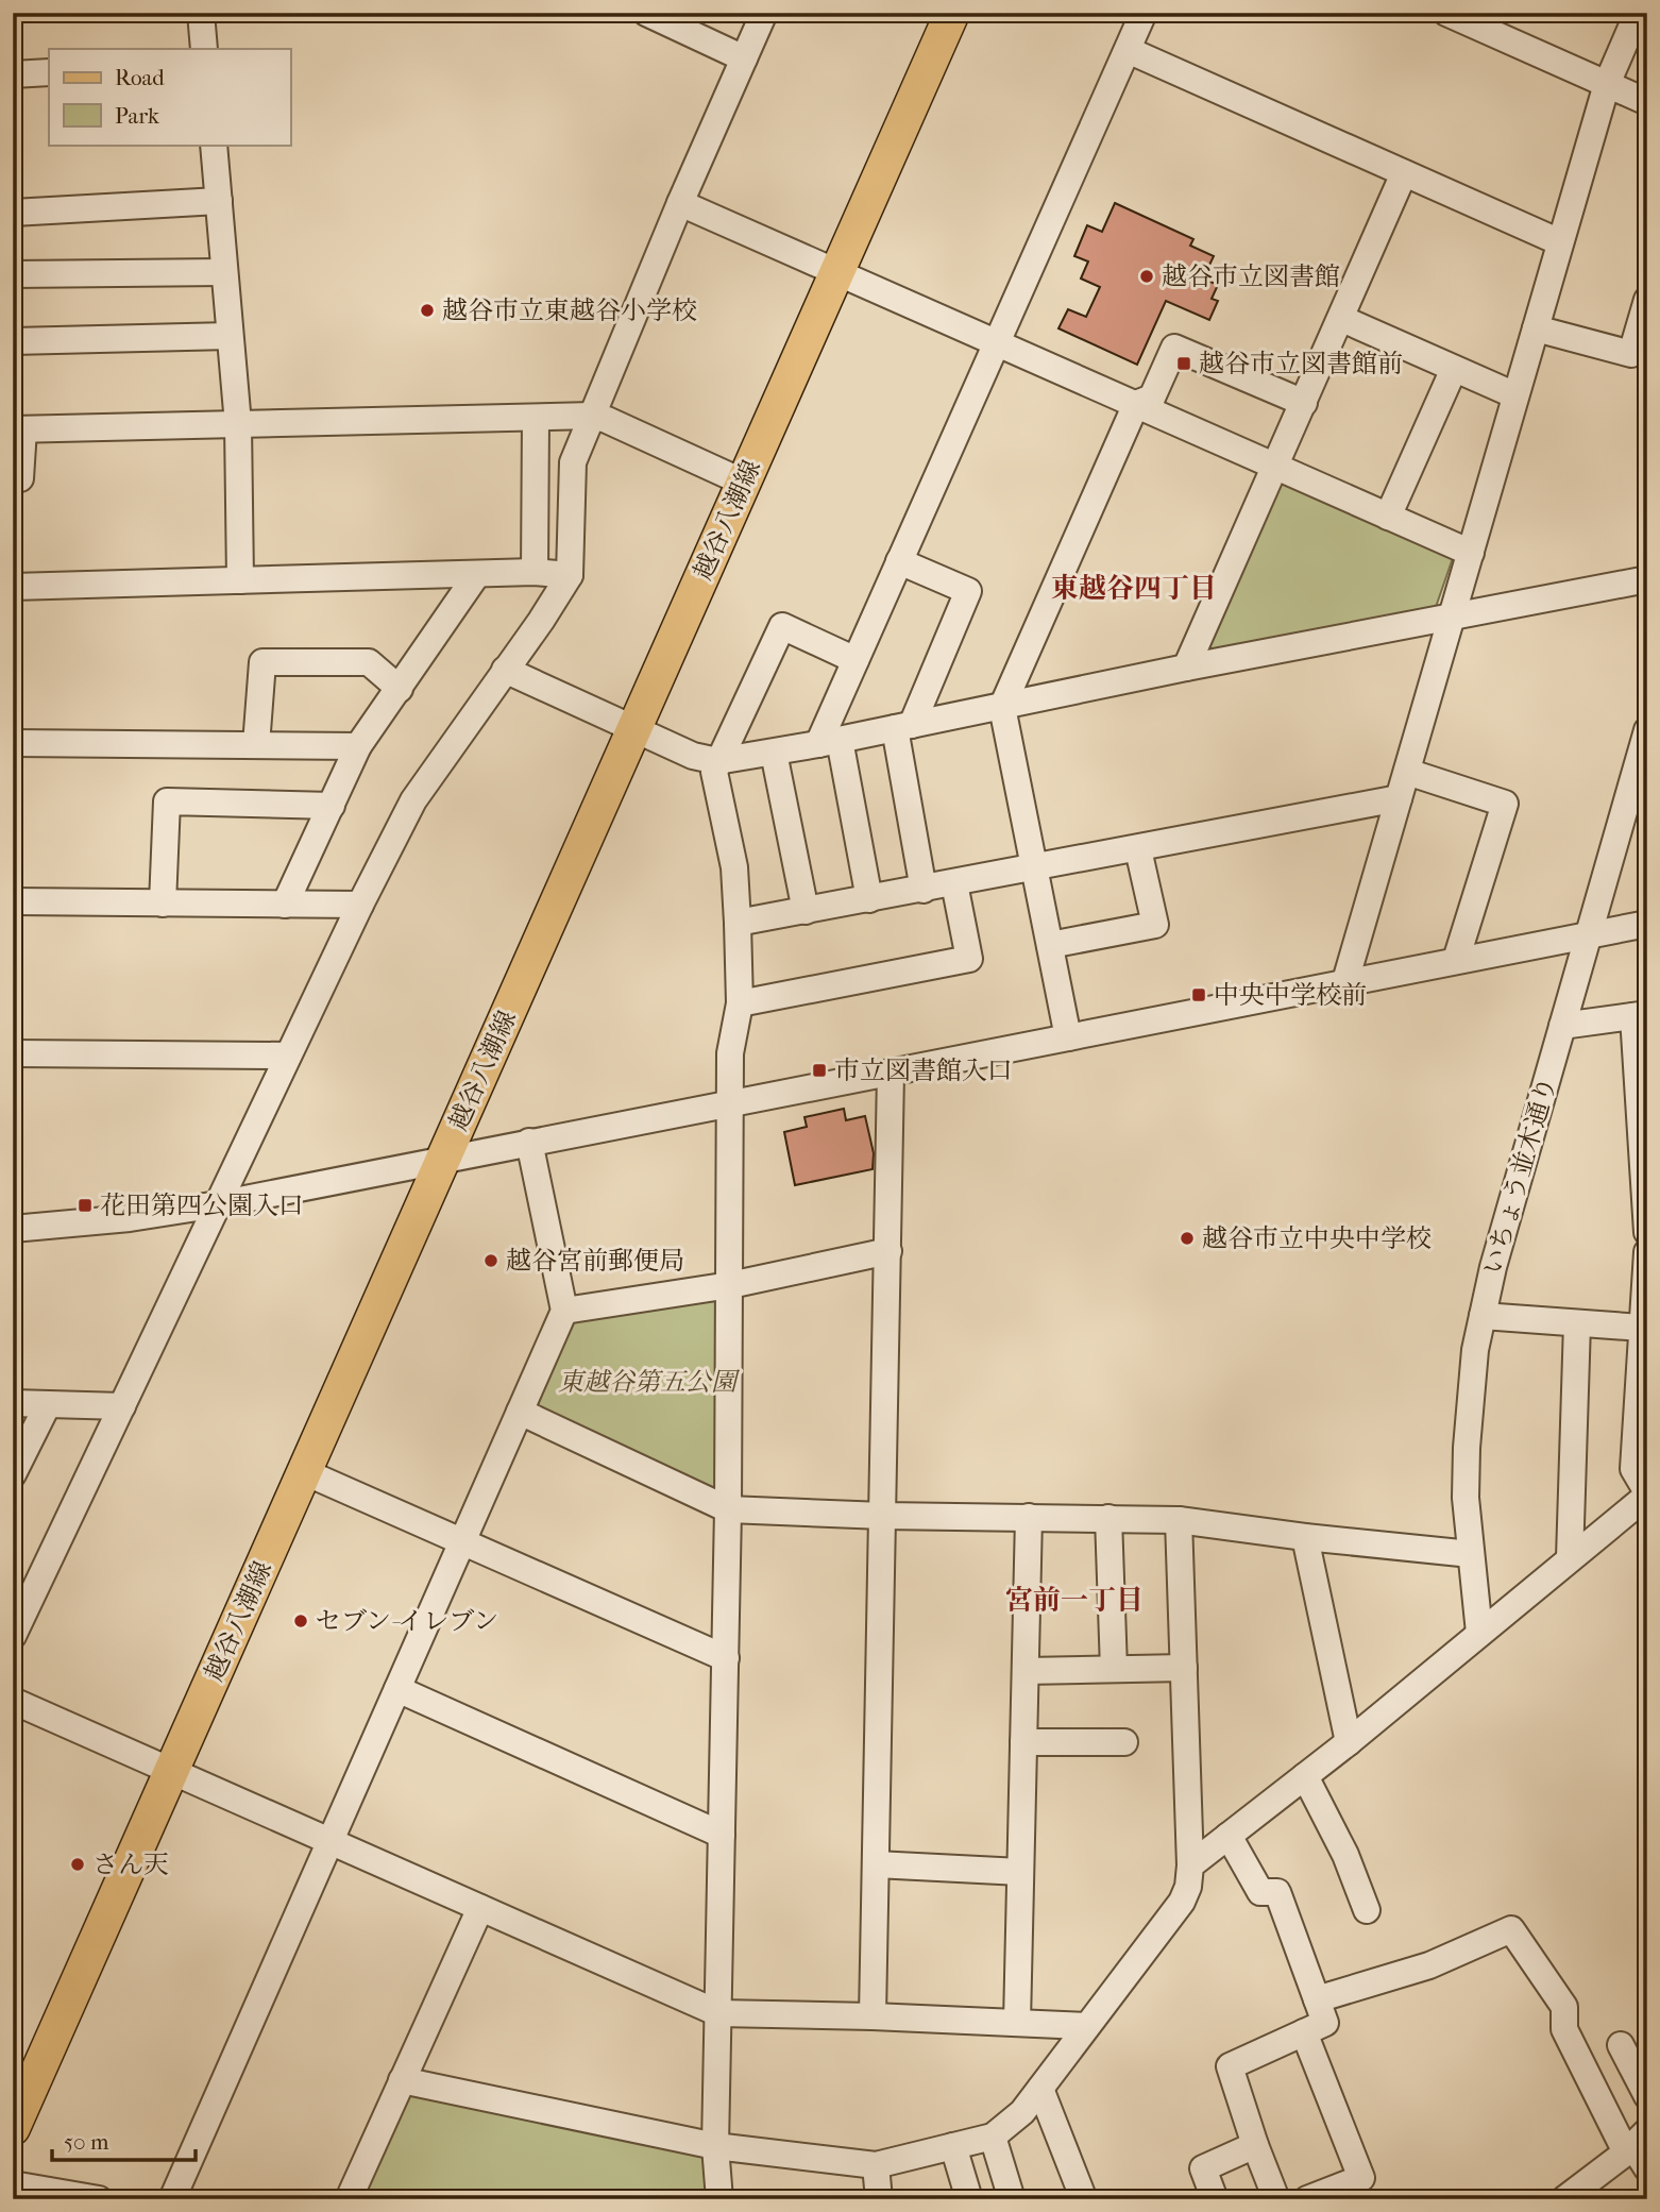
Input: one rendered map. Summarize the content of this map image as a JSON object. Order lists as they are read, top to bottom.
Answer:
{
  "streets": {
    "main road": ["越谷八潮線"],
    "street": ["いちょう並木通り"]
  },
  "districts": ["東越谷四丁目", "宮前一丁目"],
  "parks": ["東越谷第五公園"],
  "places": {
    "other": [
      "越谷市立図書館",
      "越谷市立東越谷小学校",
      "越谷市立中央中学校",
      "越谷宮前郵便局",
      "セブン-イレブン",
      "さん天"
    ],
    "transit": [
      "越谷市立図書館前",
      "中央中学校前",
      "市立図書館入口",
      "花田第四公園入口"
    ]
  },
  "legend": ["Road", "Park"],
  "scale_bar": "50 m"
}
